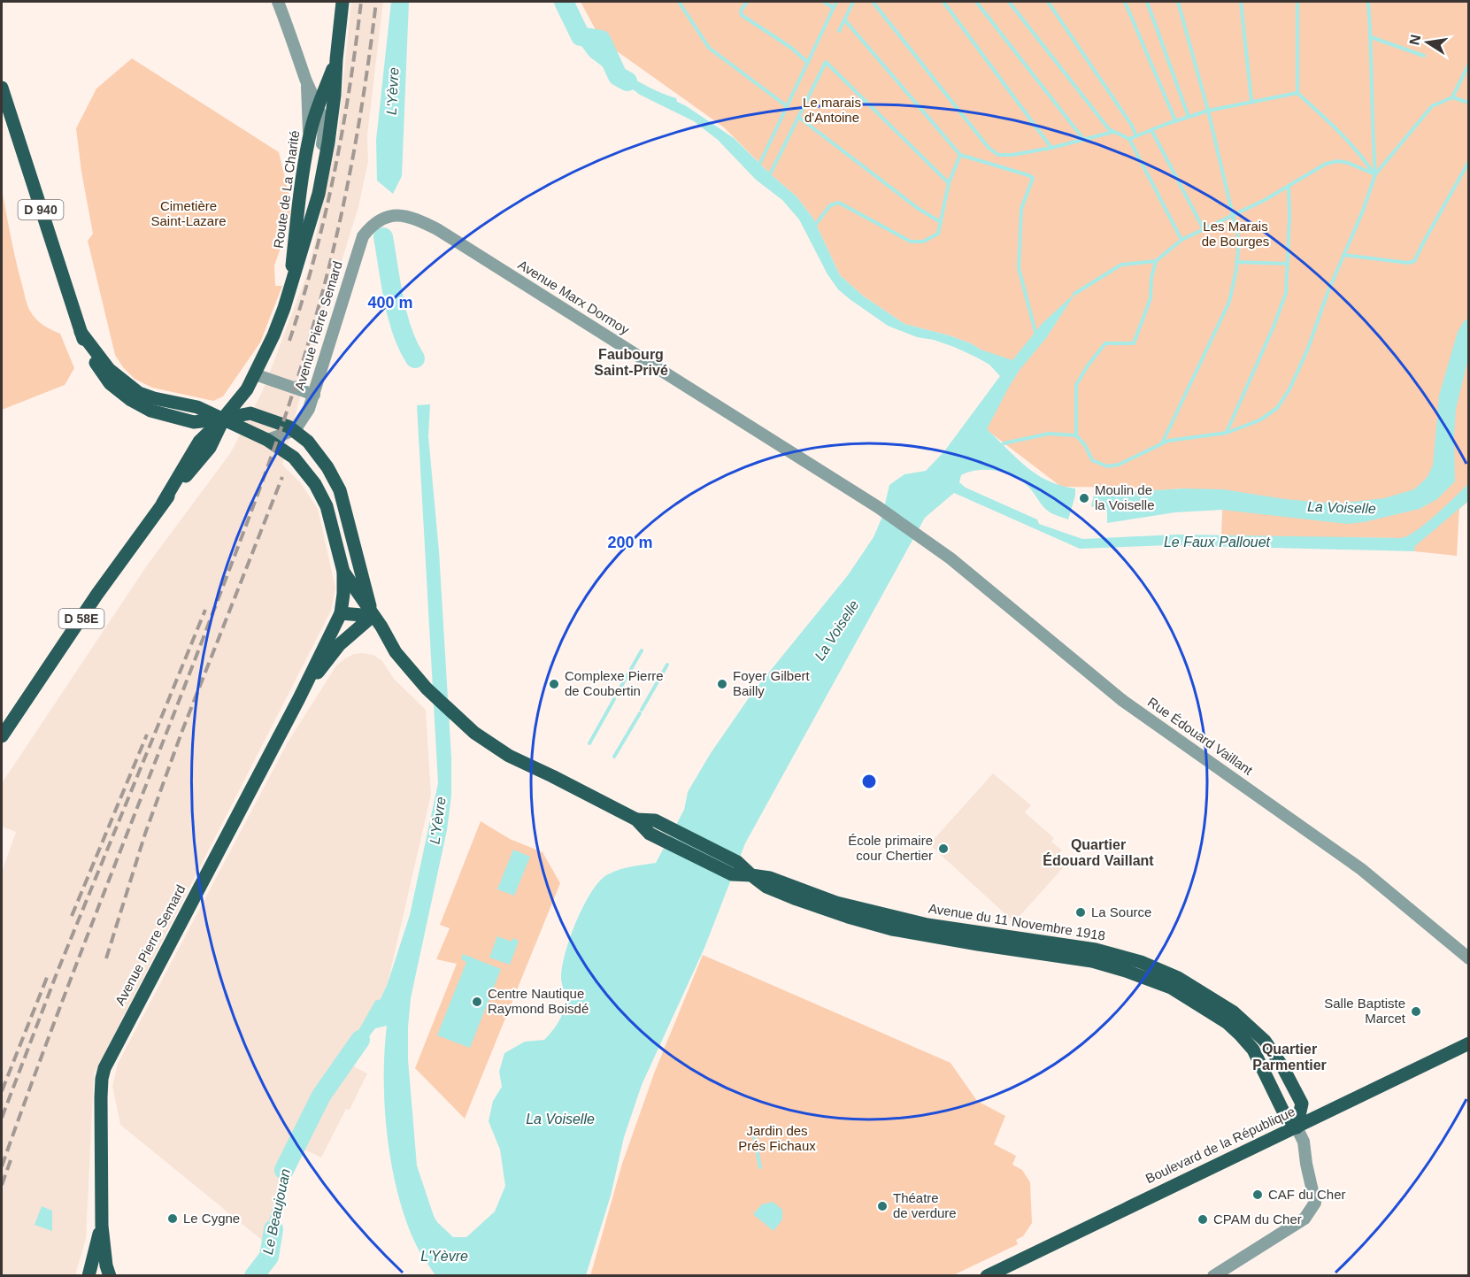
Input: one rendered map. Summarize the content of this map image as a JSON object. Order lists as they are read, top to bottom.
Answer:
{
  "streets": {
    "main road": [
      "Route de La Charité",
      "D 940",
      "Avenue Pierre Semard",
      "D 58E",
      "Avenue du 11 Novembre 1918",
      "Boulevard de la République"
    ],
    "street": ["Avenue Marx Dormoy", "Rue Édouard Vaillant"]
  },
  "crossings": [
    ["Route de La Charité", "D 940"],
    ["Route de La Charité", "Avenue Pierre Semard"],
    ["Route de La Charité", "D 58E"],
    ["D 940", "Avenue Pierre Semard"],
    ["D 940", "D 58E"],
    ["Avenue Marx Dormoy", "Avenue Pierre Semard"],
    ["Avenue Marx Dormoy", "Rue Édouard Vaillant"],
    ["Avenue Pierre Semard", "D 58E"],
    ["Avenue Pierre Semard", "Avenue du 11 Novembre 1918"],
    ["Avenue du 11 Novembre 1918", "Boulevard de la République"]
  ],
  "districts": ["Faubourg Saint-Privé", "Quartier Édouard Vaillant", "Quartier Parmentier"],
  "water": [
    "L'Yèvre",
    "La Voiselle",
    "Le Faux Pallouet",
    "Le Beaujouan"
  ],
  "parks": [
    "Le marais d'Antoine",
    "Cimetière Saint-Lazare",
    "Les Marais de Bourges",
    "Jardin des Prés Fichaux"
  ],
  "places": [
    "Moulin de la Voiselle",
    "Complexe Pierre de Coubertin",
    "Foyer Gilbert Bailly",
    "École primaire cour Chertier",
    "La Source",
    "Centre Nautique Raymond Boisdé",
    "Salle Baptiste Marcet",
    "CAF du Cher",
    "Théatre de verdure",
    "Le Cygne",
    "CPAM du Cher"
  ],
  "north": "left",
  "rings": ["400 m", "200 m"]
}
